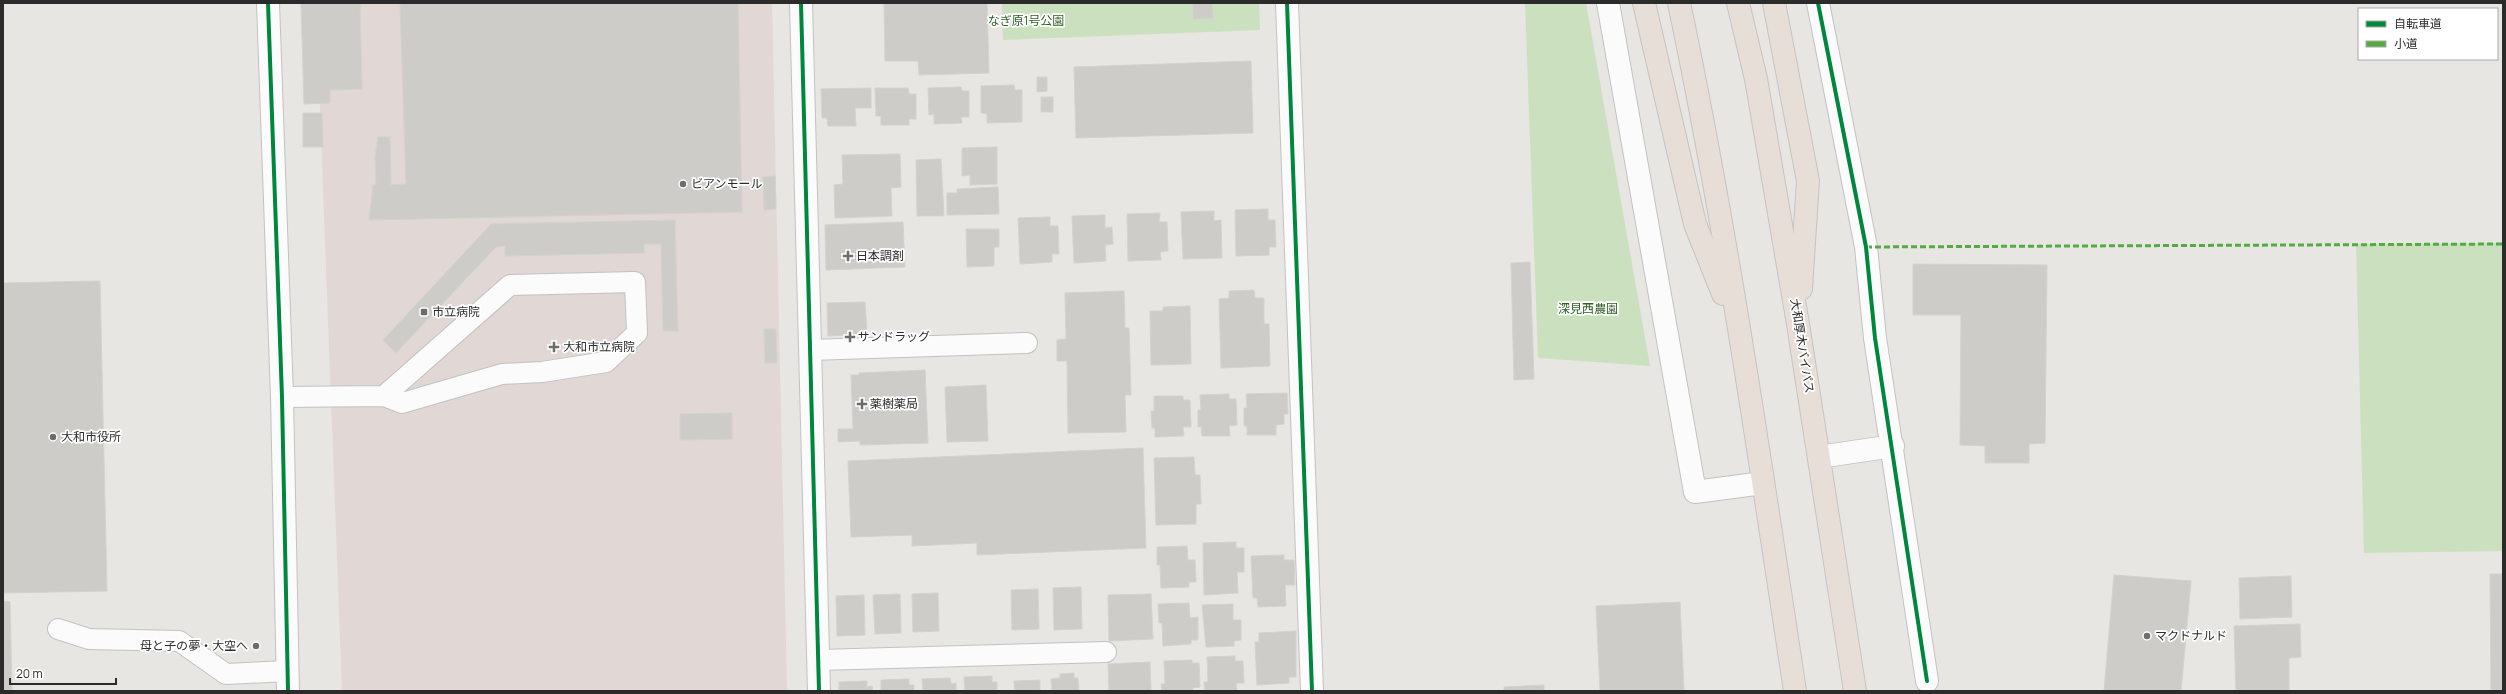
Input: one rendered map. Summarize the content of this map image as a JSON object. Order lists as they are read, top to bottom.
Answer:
{
  "streets": {
    "highway": ["大和厚木バイパス"]
  },
  "parks": ["なぎ原1号公園", "深見西農園"],
  "places": {
    "other": [
      "ビアンモール",
      "大和市役所",
      "マクドナルド",
      "母と子の夢・大空へ"
    ],
    "health": [
      "日本調剤",
      "サンドラッグ",
      "大和市立病院",
      "薬樹薬局"
    ],
    "transit": ["市立病院"]
  },
  "legend": ["自転車道", "小道"],
  "scale_bar": "20 m"
}
